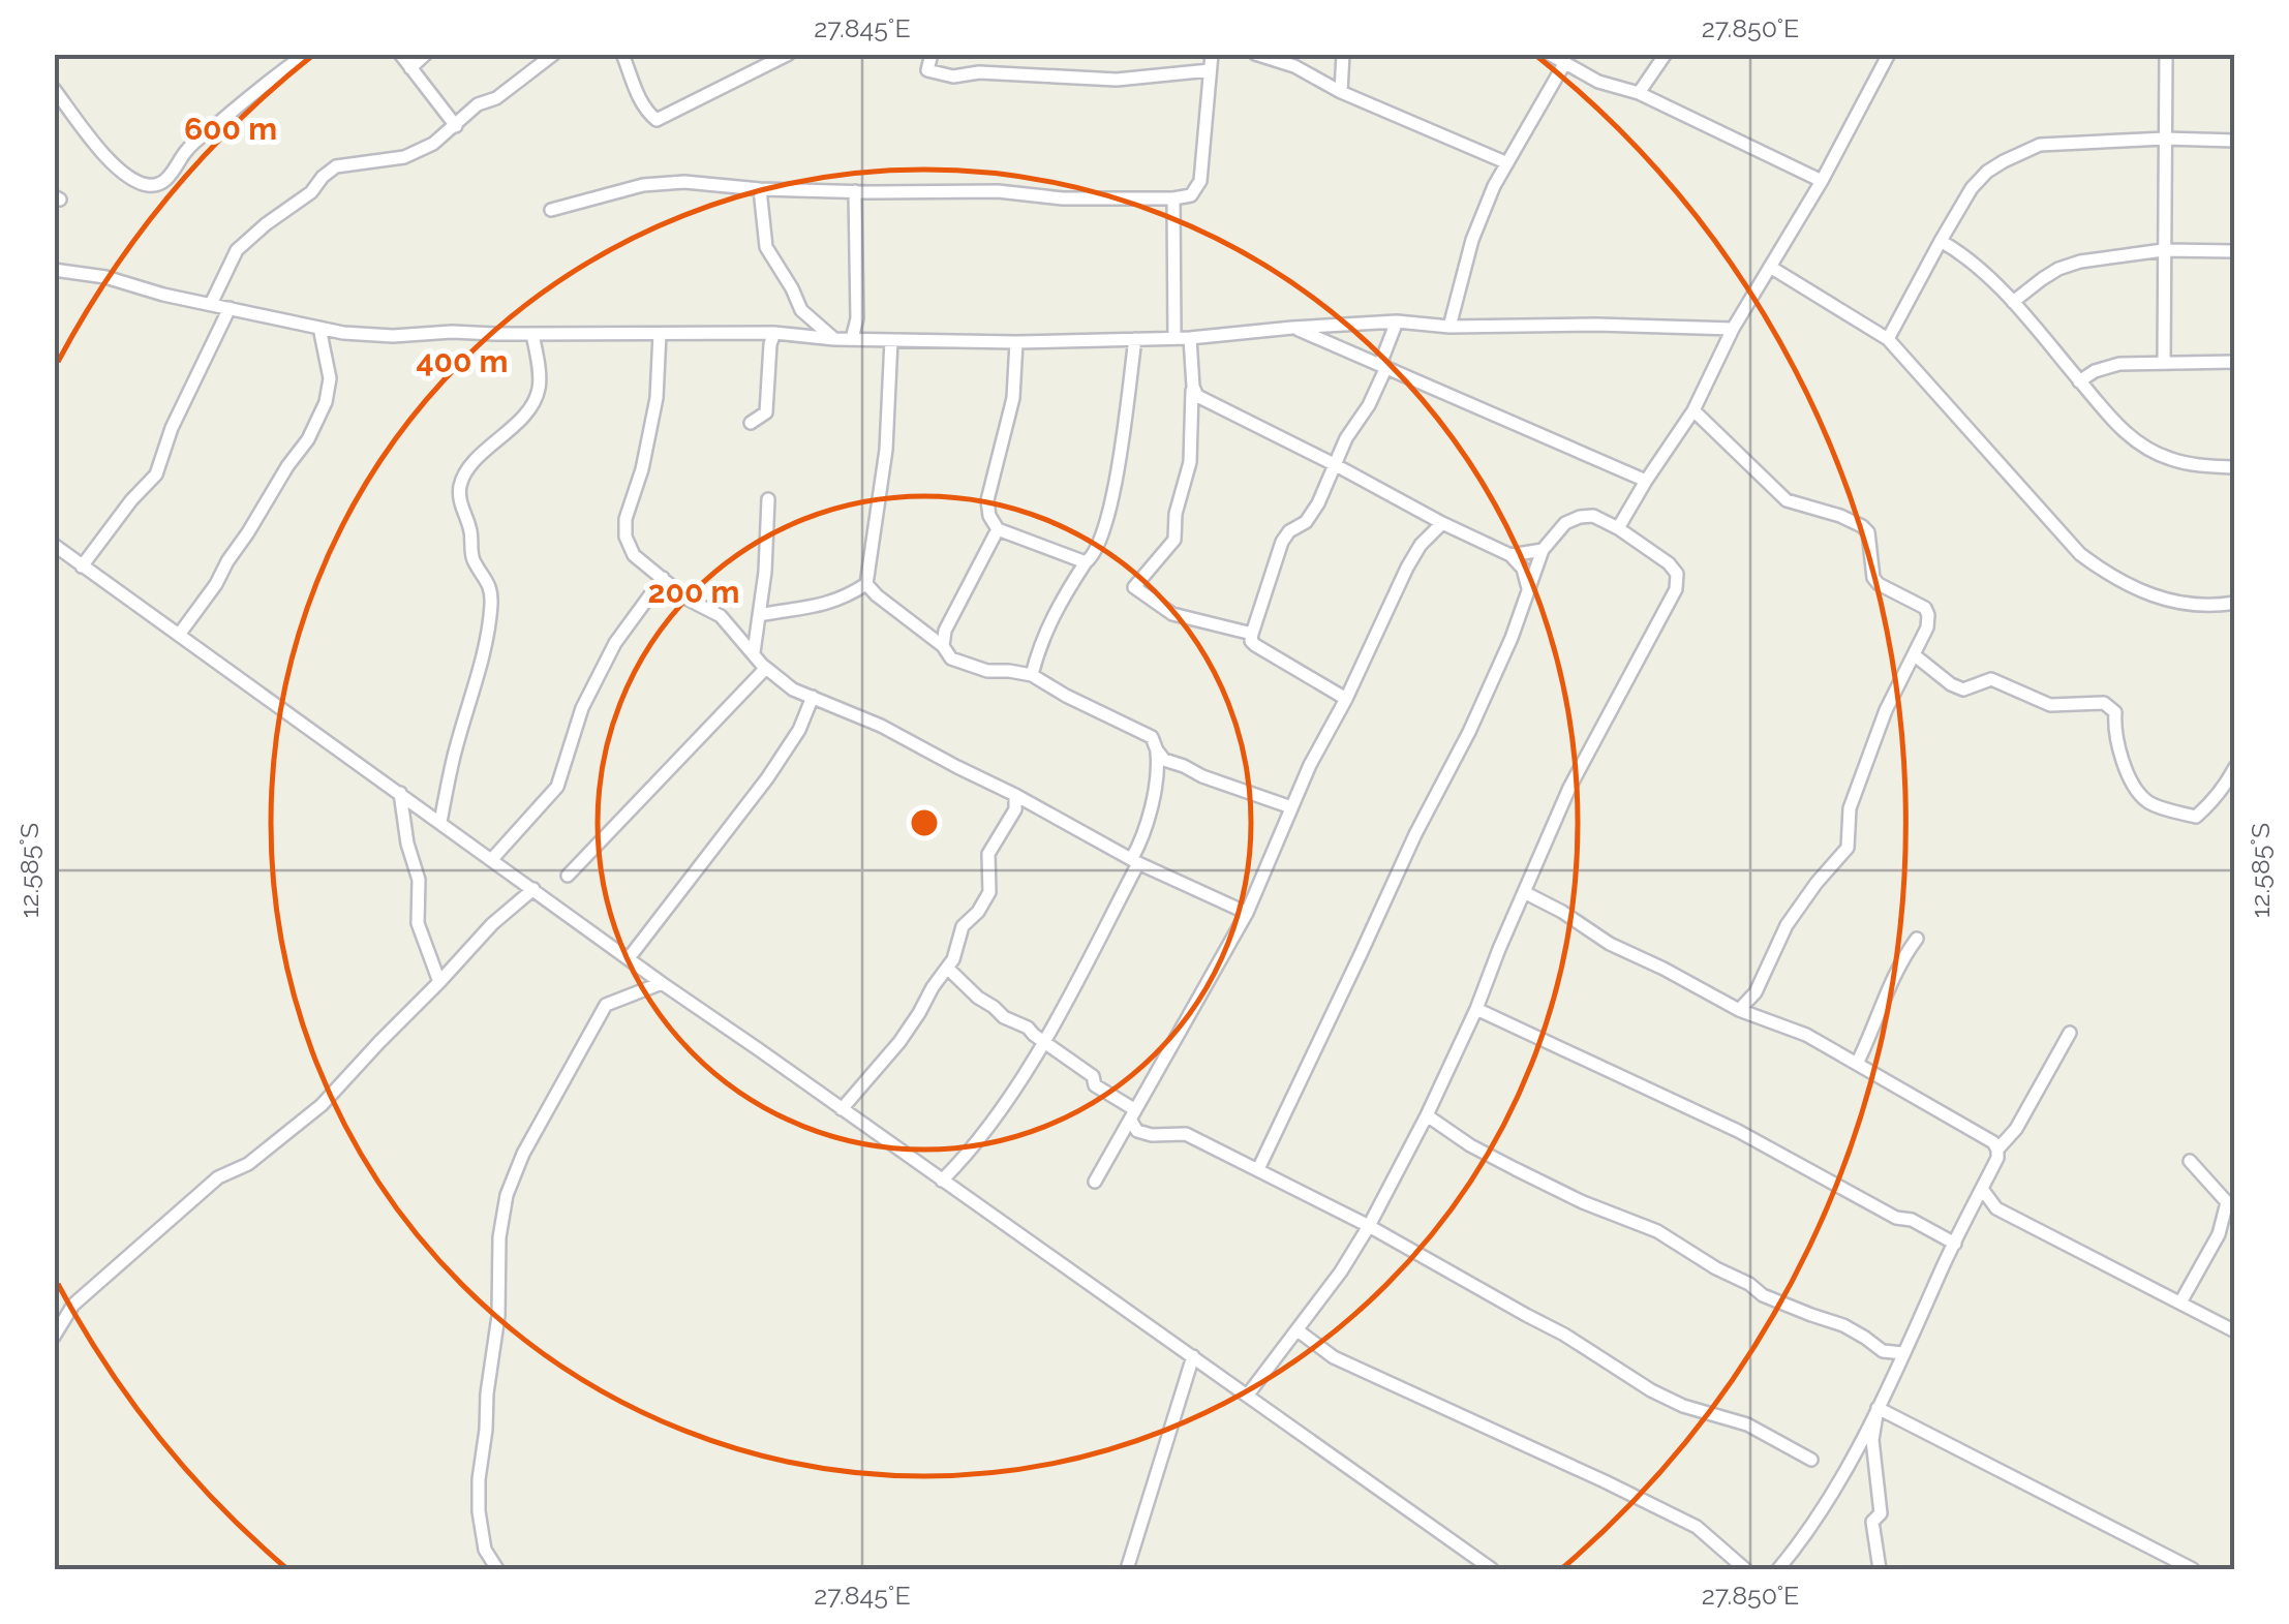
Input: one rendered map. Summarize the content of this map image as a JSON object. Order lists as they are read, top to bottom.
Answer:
{
  "coordinates": ["27.845°E", "27.850°E", "12.585°S"],
  "rings": ["600 m", "400 m", "200 m"]
}
